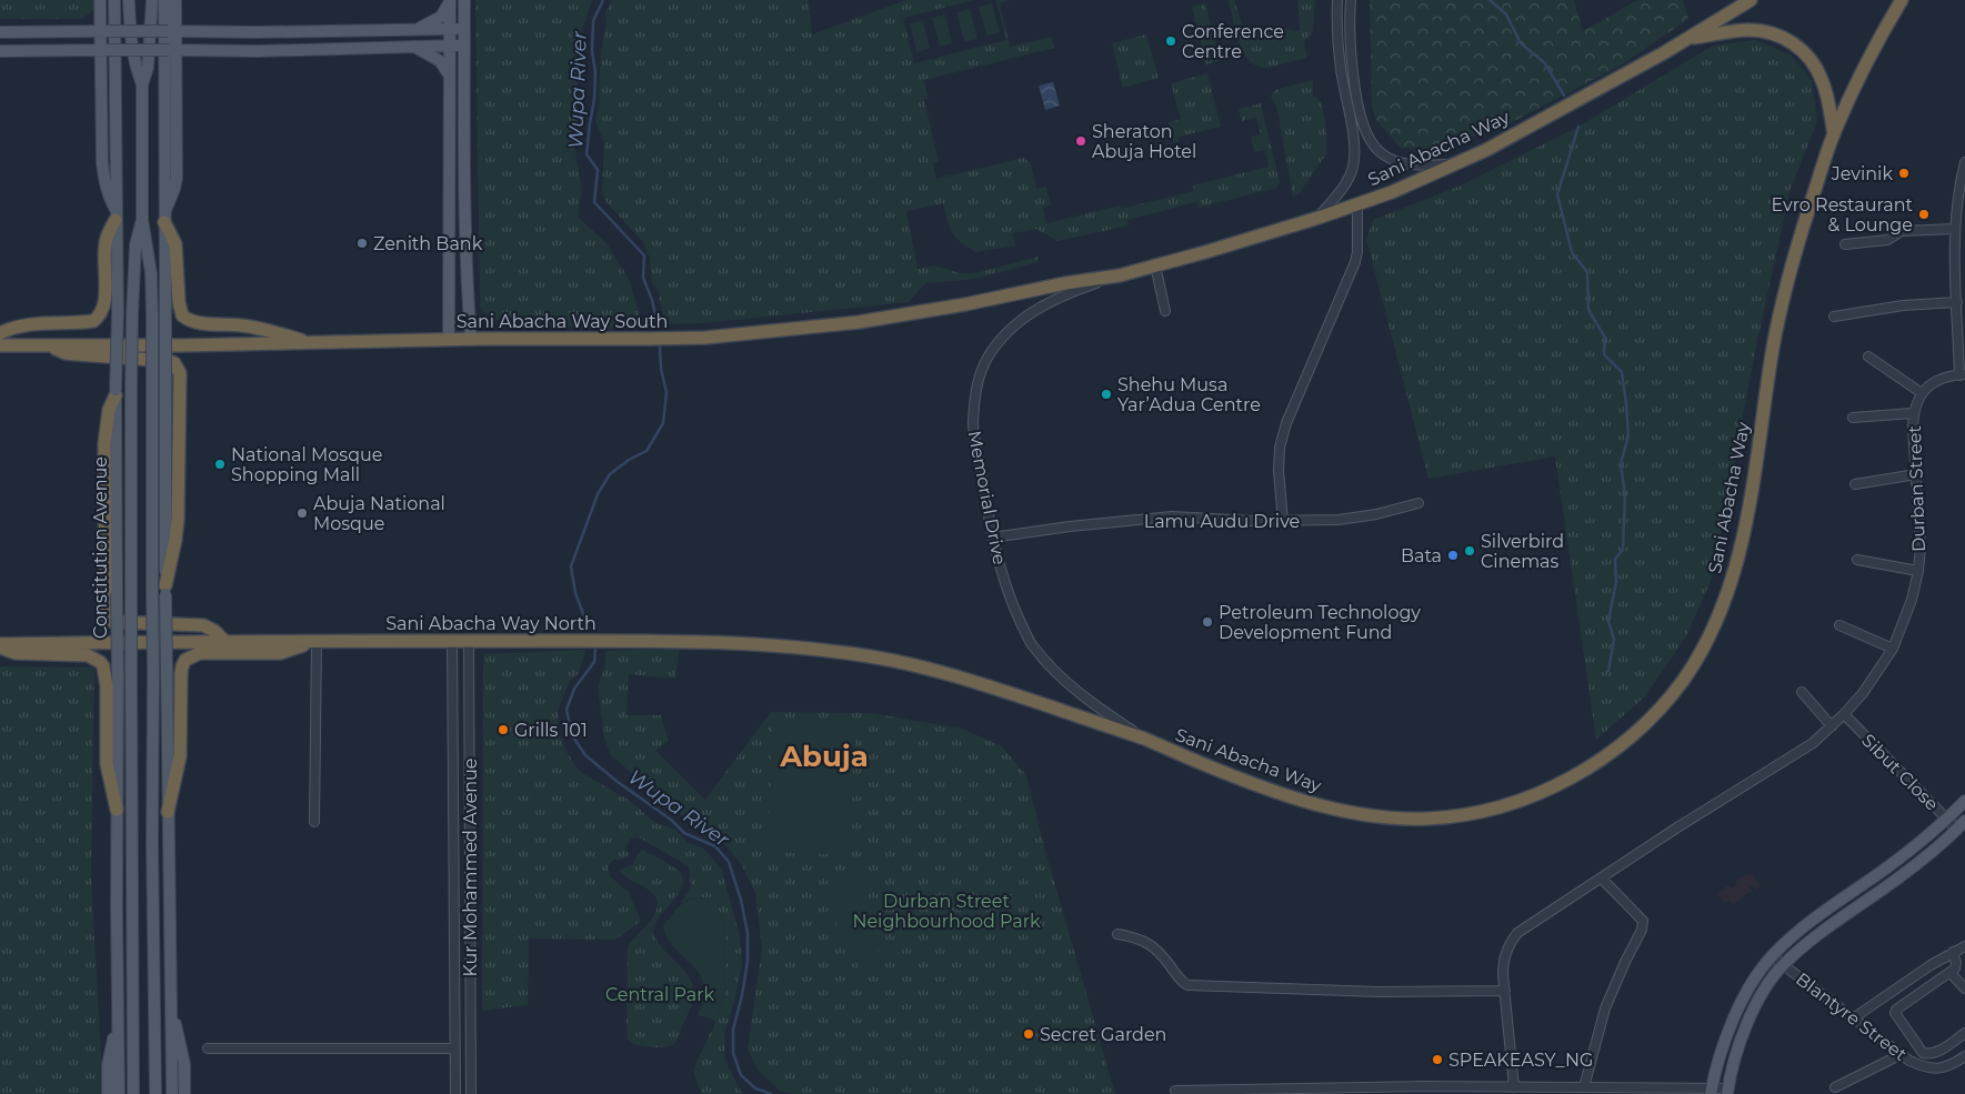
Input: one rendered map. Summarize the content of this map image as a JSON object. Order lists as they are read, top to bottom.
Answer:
{
  "streets": {
    "highway": ["Sani Abacha Way", "Sani Abacha Way South", "Sani Abacha Way North"],
    "main road": ["Constitution Avenue"],
    "street": [
      "Durban Street",
      "Memorial Drive",
      "Lamu Audu Drive",
      "Sibut Close",
      "Kur Mohammed Avenue",
      "Blantyre Street"
    ]
  },
  "crossings": [
    ["Sani Abacha Way", "Sani Abacha Way South"],
    ["Sani Abacha Way", "Memorial Drive"],
    ["Sani Abacha Way", "Sani Abacha Way North"],
    ["Sani Abacha Way South", "Memorial Drive"],
    ["Durban Street", "Sibut Close"],
    ["Memorial Drive", "Lamu Audu Drive"],
    ["Sani Abacha Way North", "Kur Mohammed Avenue"]
  ],
  "districts": ["Abuja"],
  "water": ["Wupa River"],
  "parks": ["Durban Street Neighbourhood Park", "Central Park"],
  "places": [
    "Conference Centre",
    "Sheraton Abuja Hotel",
    "Jevinik",
    "Evro Restaurant & Lounge",
    "Zenith Bank",
    "Shehu Musa Yar’Adua Centre",
    "National Mosque Shopping Mall",
    "Abuja National Mosque",
    "Silverbird Cinemas",
    "Bata",
    "Petroleum Technology Development Fund",
    "Grills 101",
    "Secret Garden",
    "SPEAKEASY_NG"
  ]
}
